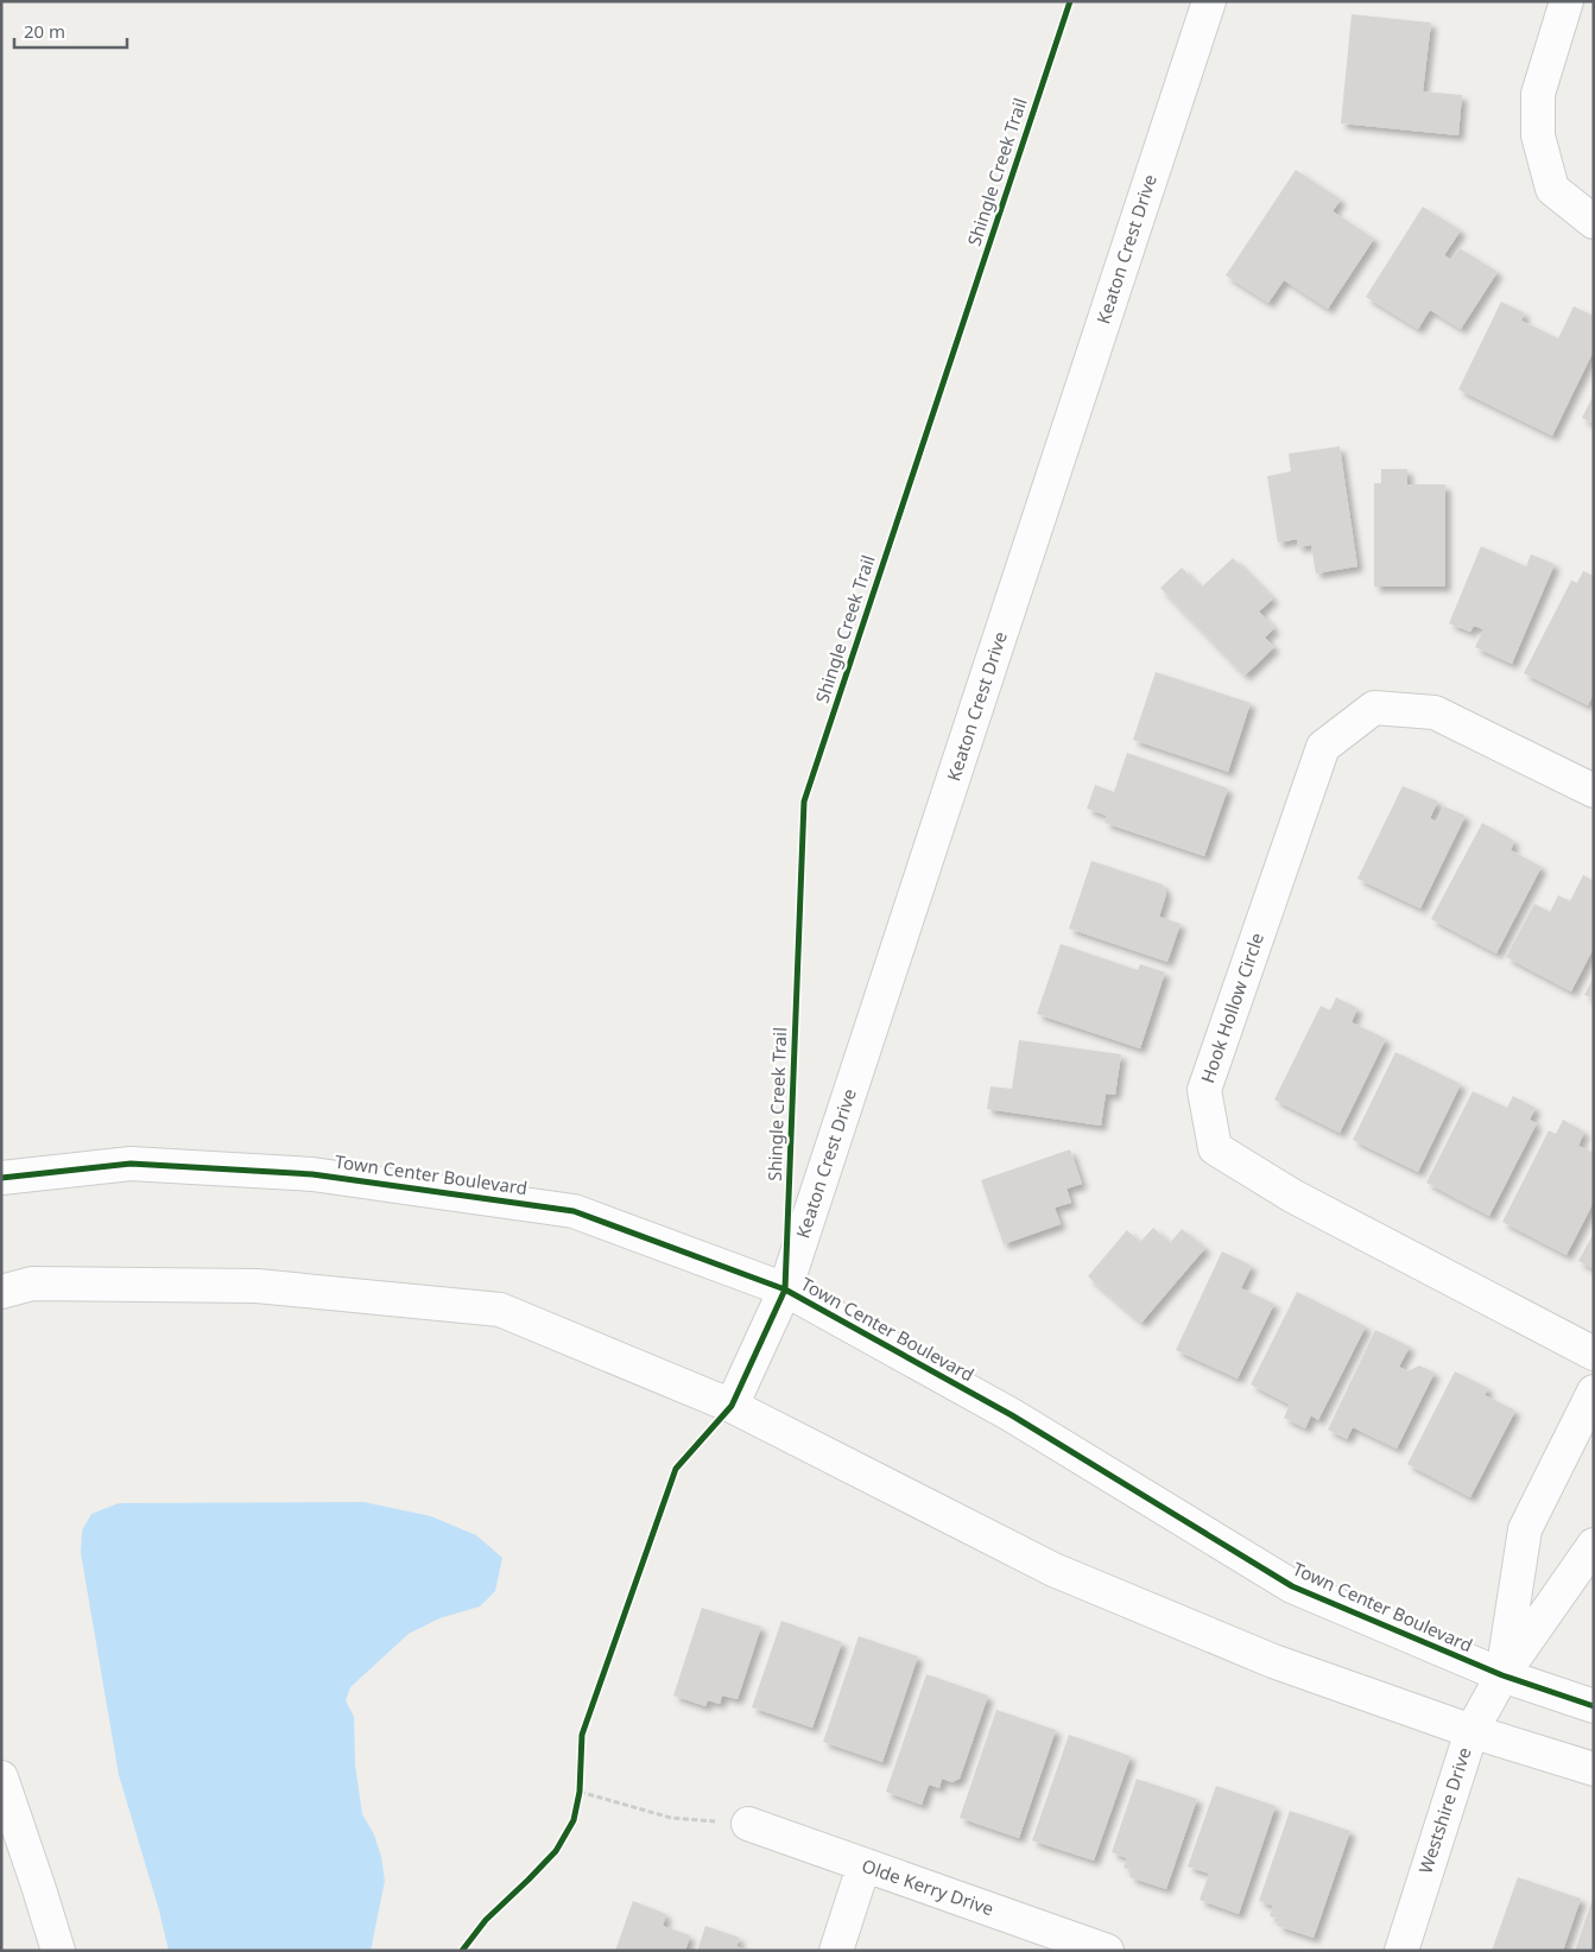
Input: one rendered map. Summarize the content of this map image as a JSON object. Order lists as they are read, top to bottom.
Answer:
{
  "streets": {
    "street": [
      "Keaton Crest Drive",
      "Hook Hollow Circle",
      "Town Center Boulevard",
      "Westshire Drive",
      "Olde Kerry Drive"
    ],
    "cycle path": ["Shingle Creek Trail"]
  },
  "crossings": [
    ["Keaton Crest Drive", "Town Center Boulevard"],
    ["Town Center Boulevard", "Westshire Drive"]
  ],
  "scale_bar": "20 m"
}
